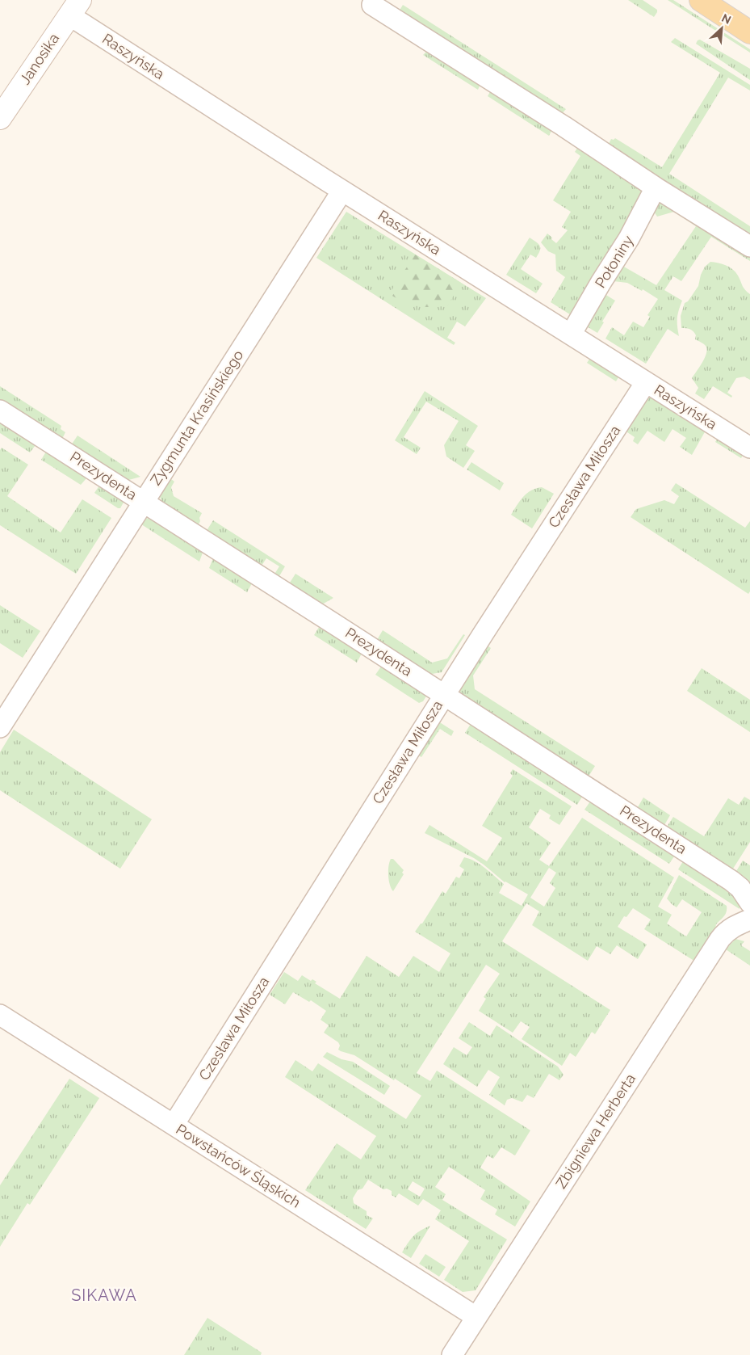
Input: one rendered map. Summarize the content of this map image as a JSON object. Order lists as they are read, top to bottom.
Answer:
{
  "streets": {
    "street": [
      "Raszyńska",
      "Janosika",
      "Połoniny",
      "Zygmunta Krasińskiego",
      "Prezydenta",
      "Czesława Miłosza",
      "Zbigniewa Herberta",
      "Powstańców Śląskich"
    ]
  },
  "crossings": [
    ["Raszyńska", "Janosika"],
    ["Raszyńska", "Połoniny"],
    ["Raszyńska", "Zygmunta Krasińskiego"],
    ["Raszyńska", "Czesława Miłosza"],
    ["Zygmunta Krasińskiego", "Prezydenta"],
    ["Prezydenta", "Czesława Miłosza"],
    ["Czesława Miłosza", "Powstańców Śląskich"],
    ["Zbigniewa Herberta", "Powstańców Śląskich"]
  ],
  "districts": ["SIKAWA"],
  "north": "top right"
}
